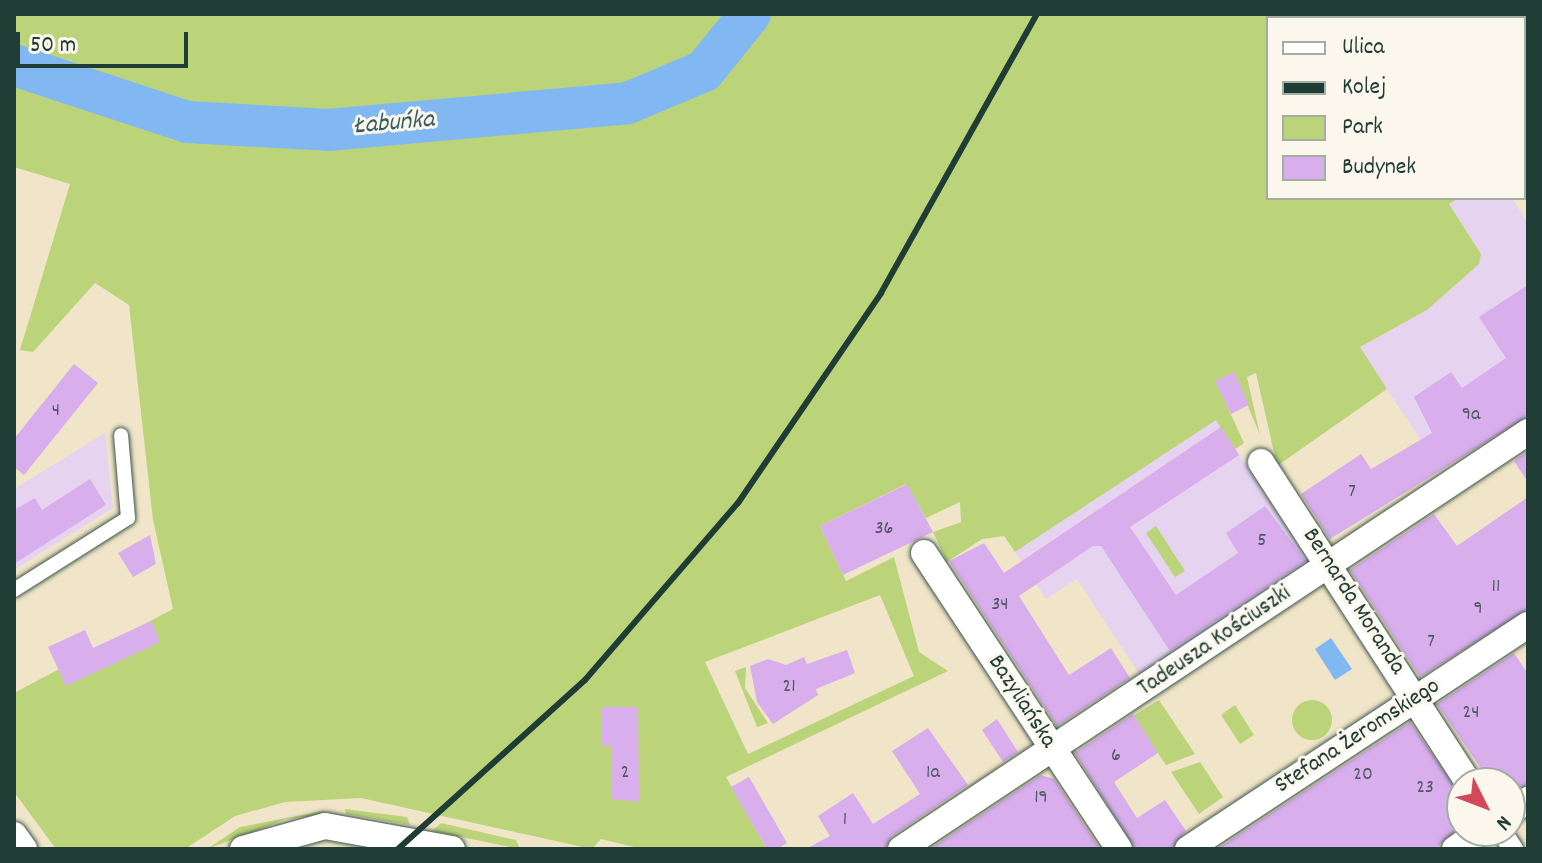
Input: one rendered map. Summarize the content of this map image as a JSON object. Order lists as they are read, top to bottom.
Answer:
{
  "streets": {
    "street": [
      "Bernarda Moranda",
      "Tadeusza Kościuszki",
      "Bazyliańska",
      "Stefana Żeromskiego"
    ]
  },
  "crossings": [
    ["Bernarda Moranda", "Tadeusza Kościuszki"],
    ["Bernarda Moranda", "Stefana Żeromskiego"],
    ["Tadeusza Kościuszki", "Bazyliańska"]
  ],
  "water": ["Łabuńka"],
  "house_numbers": [
    "4",
    "9a",
    "7",
    "36",
    "5",
    "11",
    "34",
    "9",
    "7",
    "21",
    "24",
    "6",
    "2",
    "1a",
    "20",
    "23",
    "19",
    "1"
  ],
  "legend": [
    "Ulica",
    "Kolej",
    "Park",
    "Budynek"
  ],
  "scale_bar": "50 m",
  "north": "bottom right"
}
